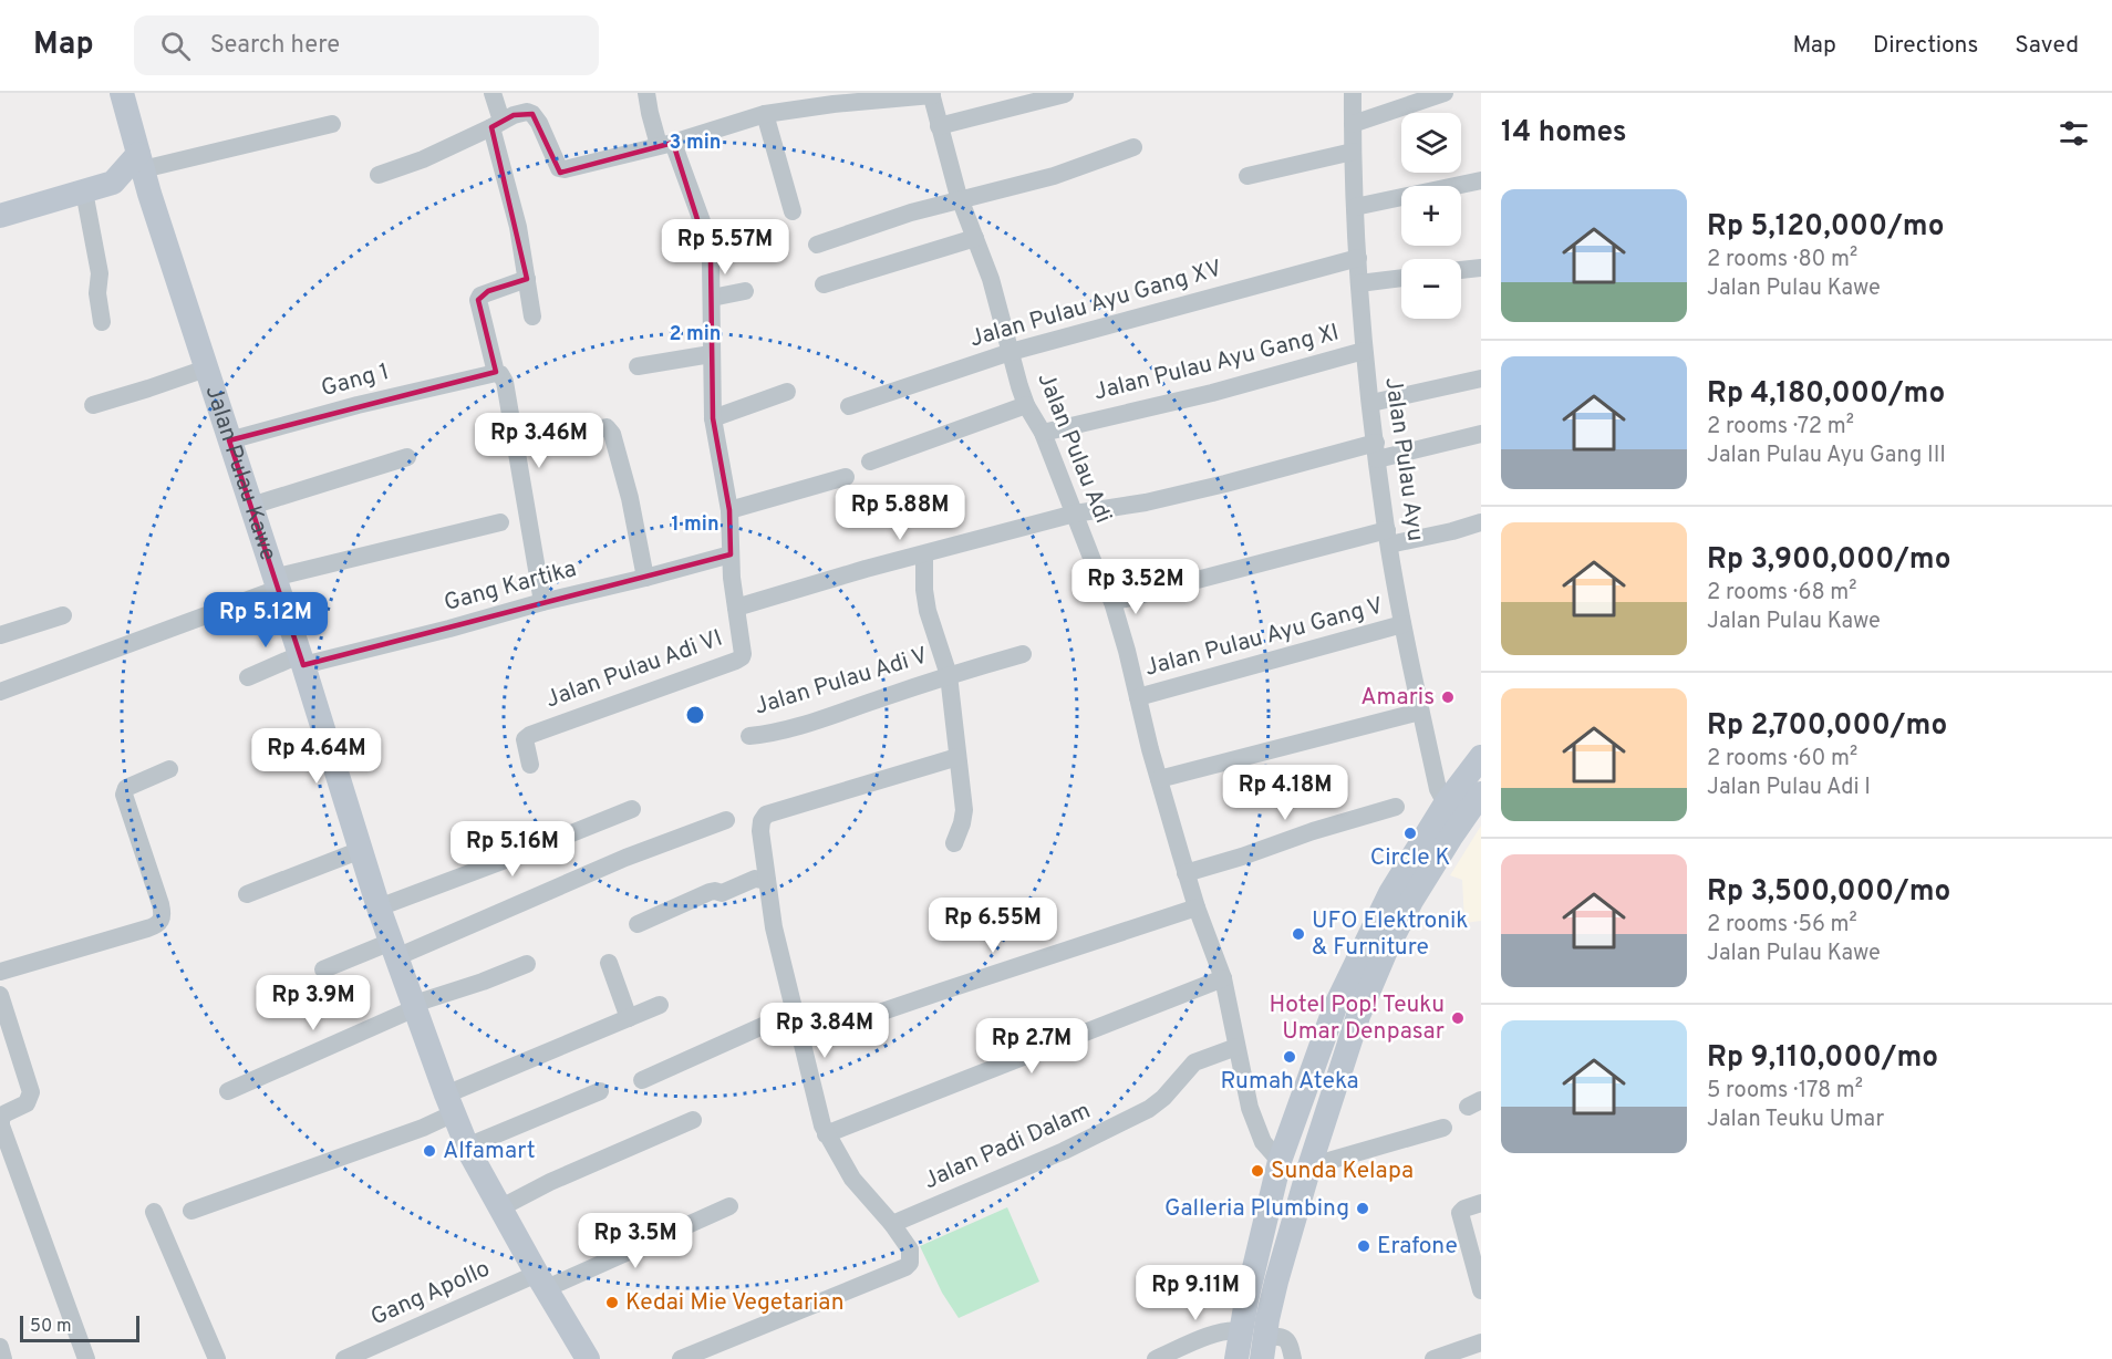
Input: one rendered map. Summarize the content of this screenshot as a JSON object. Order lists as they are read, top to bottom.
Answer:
{
  "streets": {
    "street": [
      "Jalan Pulau Ayu Gang XV",
      "Jalan Pulau Ayu Gang XI",
      "Gang 1",
      "Jalan Pulau Adi",
      "Jalan Pulau Ayu",
      "Jalan Pulau Kawe",
      "Gang Kartika",
      "Jalan Pulau Ayu Gang V",
      "Jalan Pulau Adi VI",
      "Jalan Pulau Adi V",
      "Jalan Padi Dalam",
      "Gang Apollo"
    ]
  },
  "crossings": [
    ["Jalan Pulau Ayu Gang XV", "Jalan Pulau Adi"],
    ["Jalan Pulau Ayu Gang XV", "Jalan Pulau Ayu"],
    ["Jalan Pulau Ayu Gang XI", "Jalan Pulau Adi"],
    ["Jalan Pulau Ayu Gang XI", "Jalan Pulau Ayu"],
    ["Gang 1", "Jalan Pulau Kawe"],
    ["Jalan Pulau Adi", "Jalan Pulau Ayu Gang V"],
    ["Jalan Pulau Adi", "Jalan Pulau Adi VI"],
    ["Jalan Pulau Adi", "Jalan Padi Dalam"],
    ["Jalan Pulau Ayu", "Jalan Pulau Ayu Gang V"],
    ["Jalan Pulau Ayu", "Jalan Pulau Adi VI"],
    ["Jalan Pulau Kawe", "Gang Kartika"],
    ["Jalan Pulau Kawe", "Gang Apollo"],
    ["Gang Kartika", "Jalan Pulau Adi VI"],
    ["Jalan Pulau Adi VI", "Jalan Pulau Adi V"]
  ],
  "places": [
    "Amaris",
    "Circle K",
    "UFO Elektronik & Furniture",
    "Hotel Pop! Teuku Umar Denpasar",
    "Rumah Ateka",
    "Alfamart",
    "Sunda Kelapa",
    "Galleria Plumbing",
    "Erafone",
    "Kedai Mie Vegetarian"
  ],
  "scale_bar": "50 m",
  "page": {
    "header": "Map",
    "search": "Search here",
    "nav": ["Map", "Directions", "Saved"],
    "heading": "14 homes",
    "map_buttons": ["+", "−"],
    "list": [
      {
        "name": "Rp 5,120,000/mo",
        "note": "2 rooms · 80 m² · Jalan Pulau Kawe"
      },
      {
        "name": "Rp 4,180,000/mo",
        "note": "2 rooms · 72 m² · Jalan Pulau Ayu Gang III"
      },
      {
        "name": "Rp 3,900,000/mo",
        "note": "2 rooms · 68 m² · Jalan Pulau Kawe"
      },
      {
        "name": "Rp 2,700,000/mo",
        "note": "2 rooms · 60 m² · Jalan Pulau Adi I"
      },
      {
        "name": "Rp 3,500,000/mo",
        "note": "2 rooms · 56 m² · Jalan Pulau Kawe"
      },
      {
        "name": "Rp 9,110,000/mo",
        "note": "5 rooms · 178 m² · Jalan Teuku Umar"
      }
    ],
    "price": [
      "Rp 5.57M",
      "Rp 3.46M",
      "Rp 5.88M",
      "Rp 3.52M",
      "Rp 5.12M",
      "Rp 4.64M",
      "Rp 4.18M",
      "Rp 5.16M",
      "Rp 6.55M",
      "Rp 3.9M",
      "Rp 3.84M",
      "Rp 2.7M",
      "Rp 3.5M",
      "Rp 9.11M"
    ],
    "scale": "50 m"
  },
  "rings": ["3 min", "2 min", "1 min"]
}
